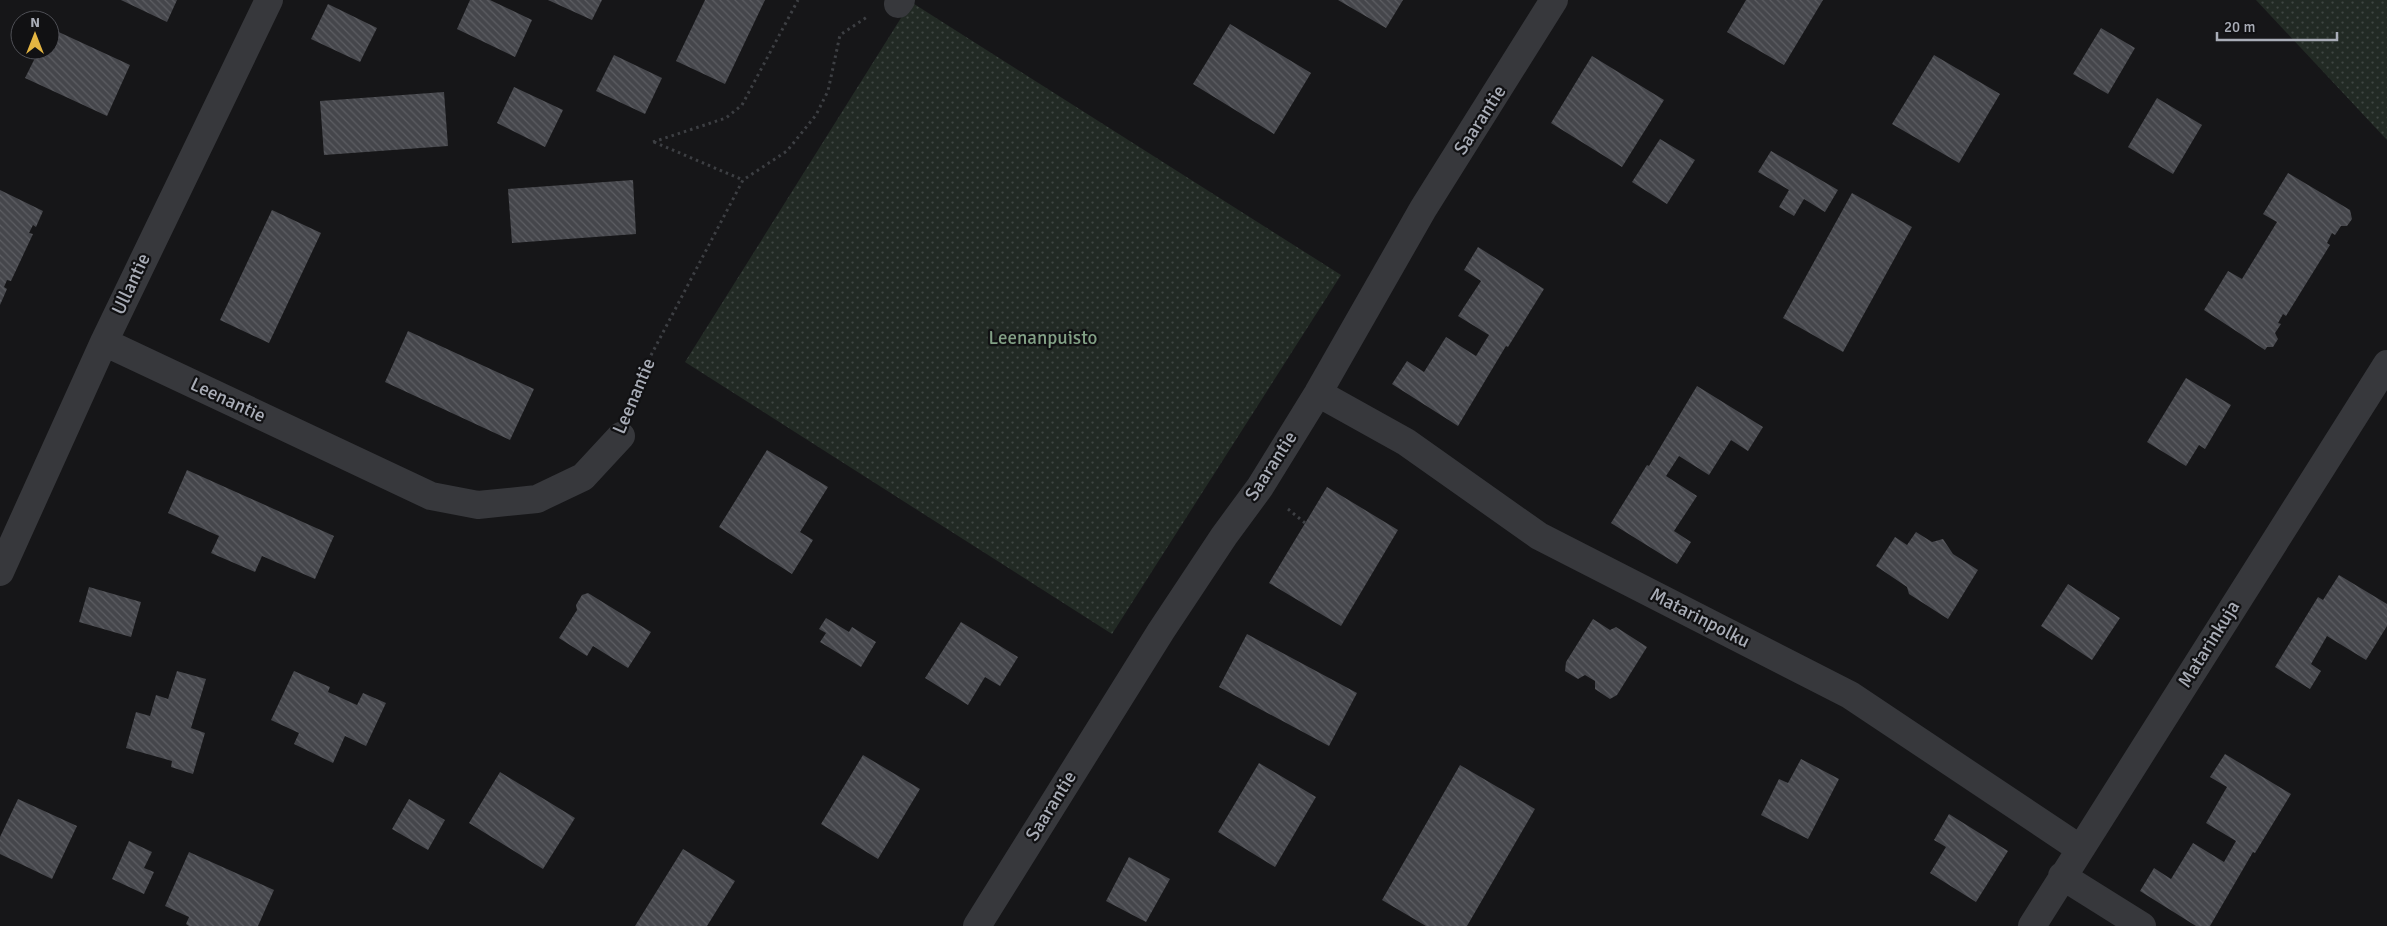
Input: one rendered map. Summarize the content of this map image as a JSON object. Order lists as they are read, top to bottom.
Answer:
{
  "streets": {
    "street": [
      "Saarantie",
      "Ullantie",
      "Leenantie",
      "Matarinpolku",
      "Matarinkuja"
    ]
  },
  "crossings": [
    ["Saarantie", "Matarinpolku"],
    ["Ullantie", "Leenantie"],
    ["Matarinpolku", "Matarinkuja"]
  ],
  "parks": ["Leenanpuisto"],
  "scale_bar": "20 m",
  "north": "top"
}
